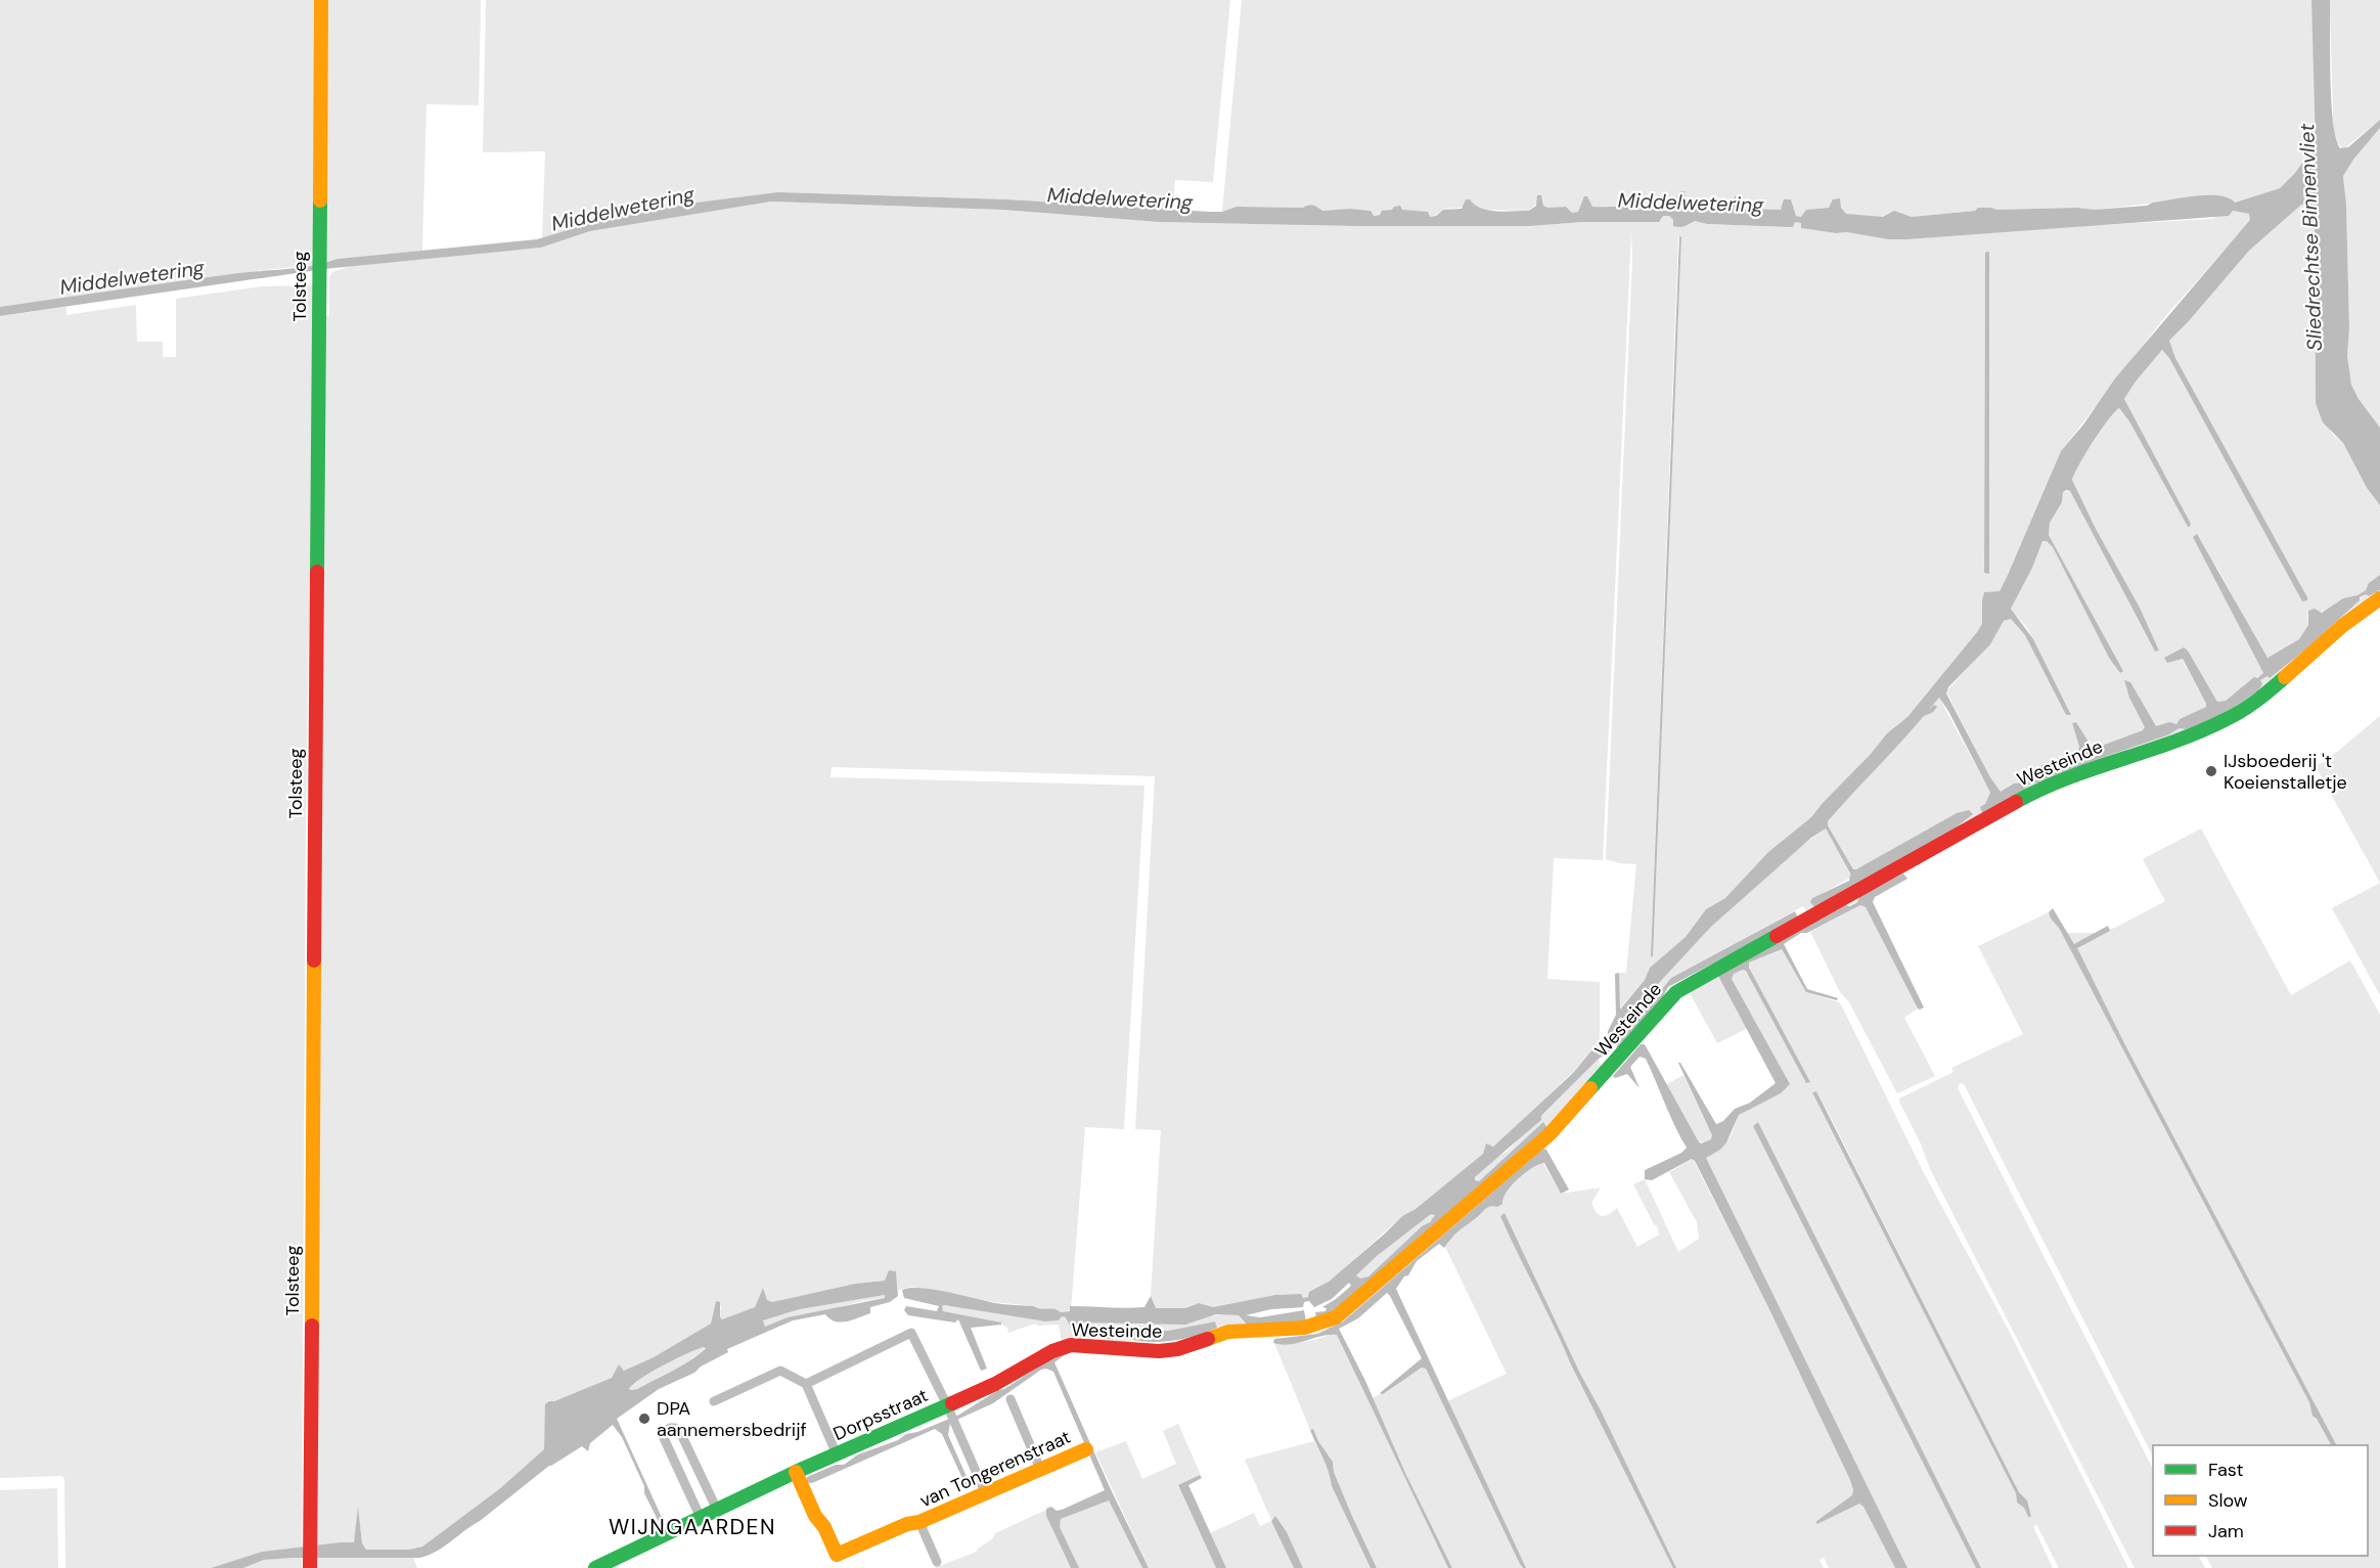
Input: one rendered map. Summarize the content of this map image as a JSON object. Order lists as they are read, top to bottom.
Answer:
{
  "streets": {
    "street": [
      "Tolsteeg",
      "Westeinde",
      "Dorpsstraat",
      "van Tongerenstraat"
    ]
  },
  "crossings": [
    ["Westeinde", "Dorpsstraat"],
    ["Dorpsstraat", "van Tongerenstraat"]
  ],
  "districts": ["WIJNGAARDEN"],
  "water": ["Middelwetering", "Sliedrechtse Binnenvliet"],
  "places": ["IJsboederij 't Koeienstalletje", "DPA aannemersbedrijf"],
  "legend": ["Fast", "Slow", "Jam"]
}
